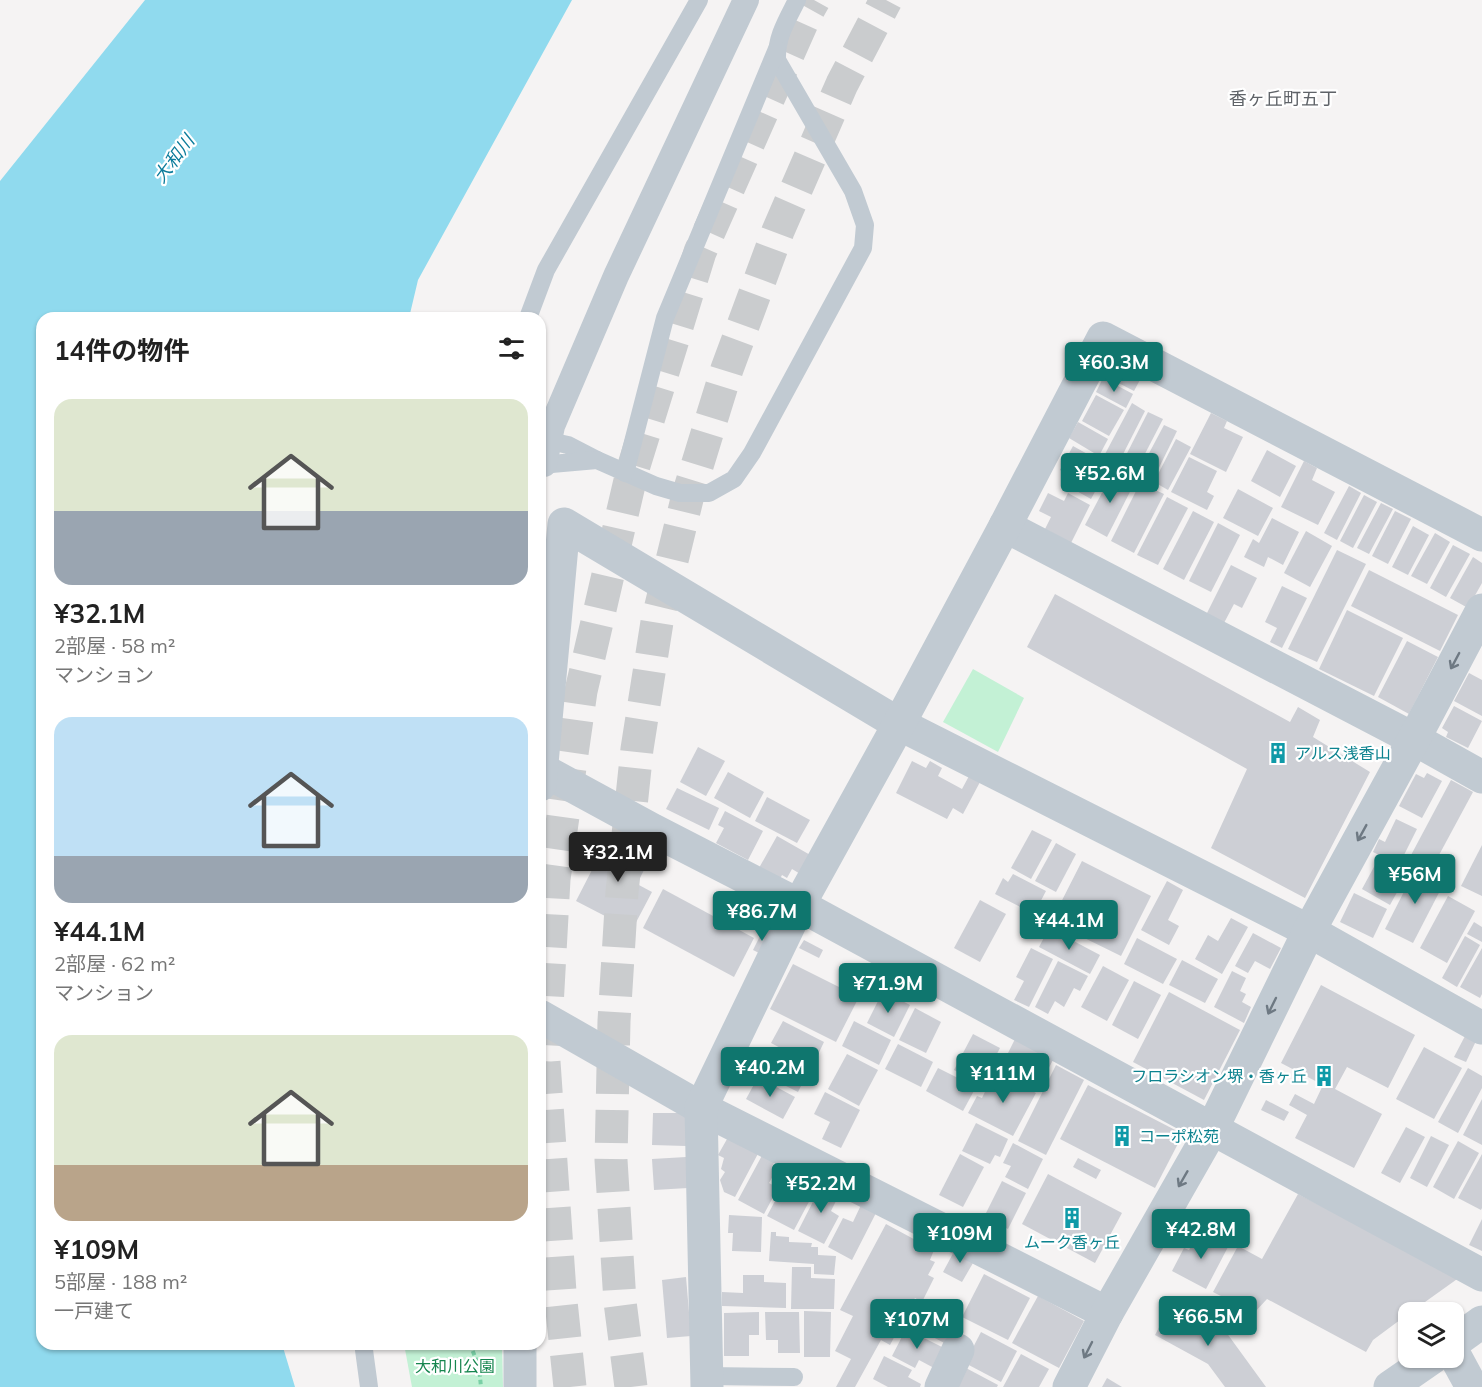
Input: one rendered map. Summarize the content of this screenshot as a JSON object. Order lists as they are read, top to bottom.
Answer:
{
  "districts": ["香ヶ丘町五丁"],
  "water": ["大和川"],
  "parks": ["大和川公園"],
  "places": {
    "building": [
      "アルス浅香山",
      "フロラシオン堺・香ヶ丘",
      "コーポ松苑",
      "ムーク香ヶ丘"
    ]
  },
  "page": {
    "heading": "14件の物件",
    "price": [
      "¥60.3M",
      "¥52.6M",
      "¥32.1M",
      "¥56M",
      "¥86.7M",
      "¥44.1M",
      "¥71.9M",
      "¥40.2M",
      "¥111M",
      "¥52.2M",
      "¥42.8M",
      "¥109M",
      "¥66.5M",
      "¥107M"
    ],
    "list": [
      {
        "name": "¥32.1M",
        "note": "2部屋 · 58 m² · マンション"
      },
      {
        "name": "¥44.1M",
        "note": "2部屋 · 62 m² · マンション"
      },
      {
        "name": "¥109M",
        "note": "5部屋 · 188 m² · 一戸建て"
      }
    ]
  }
}
